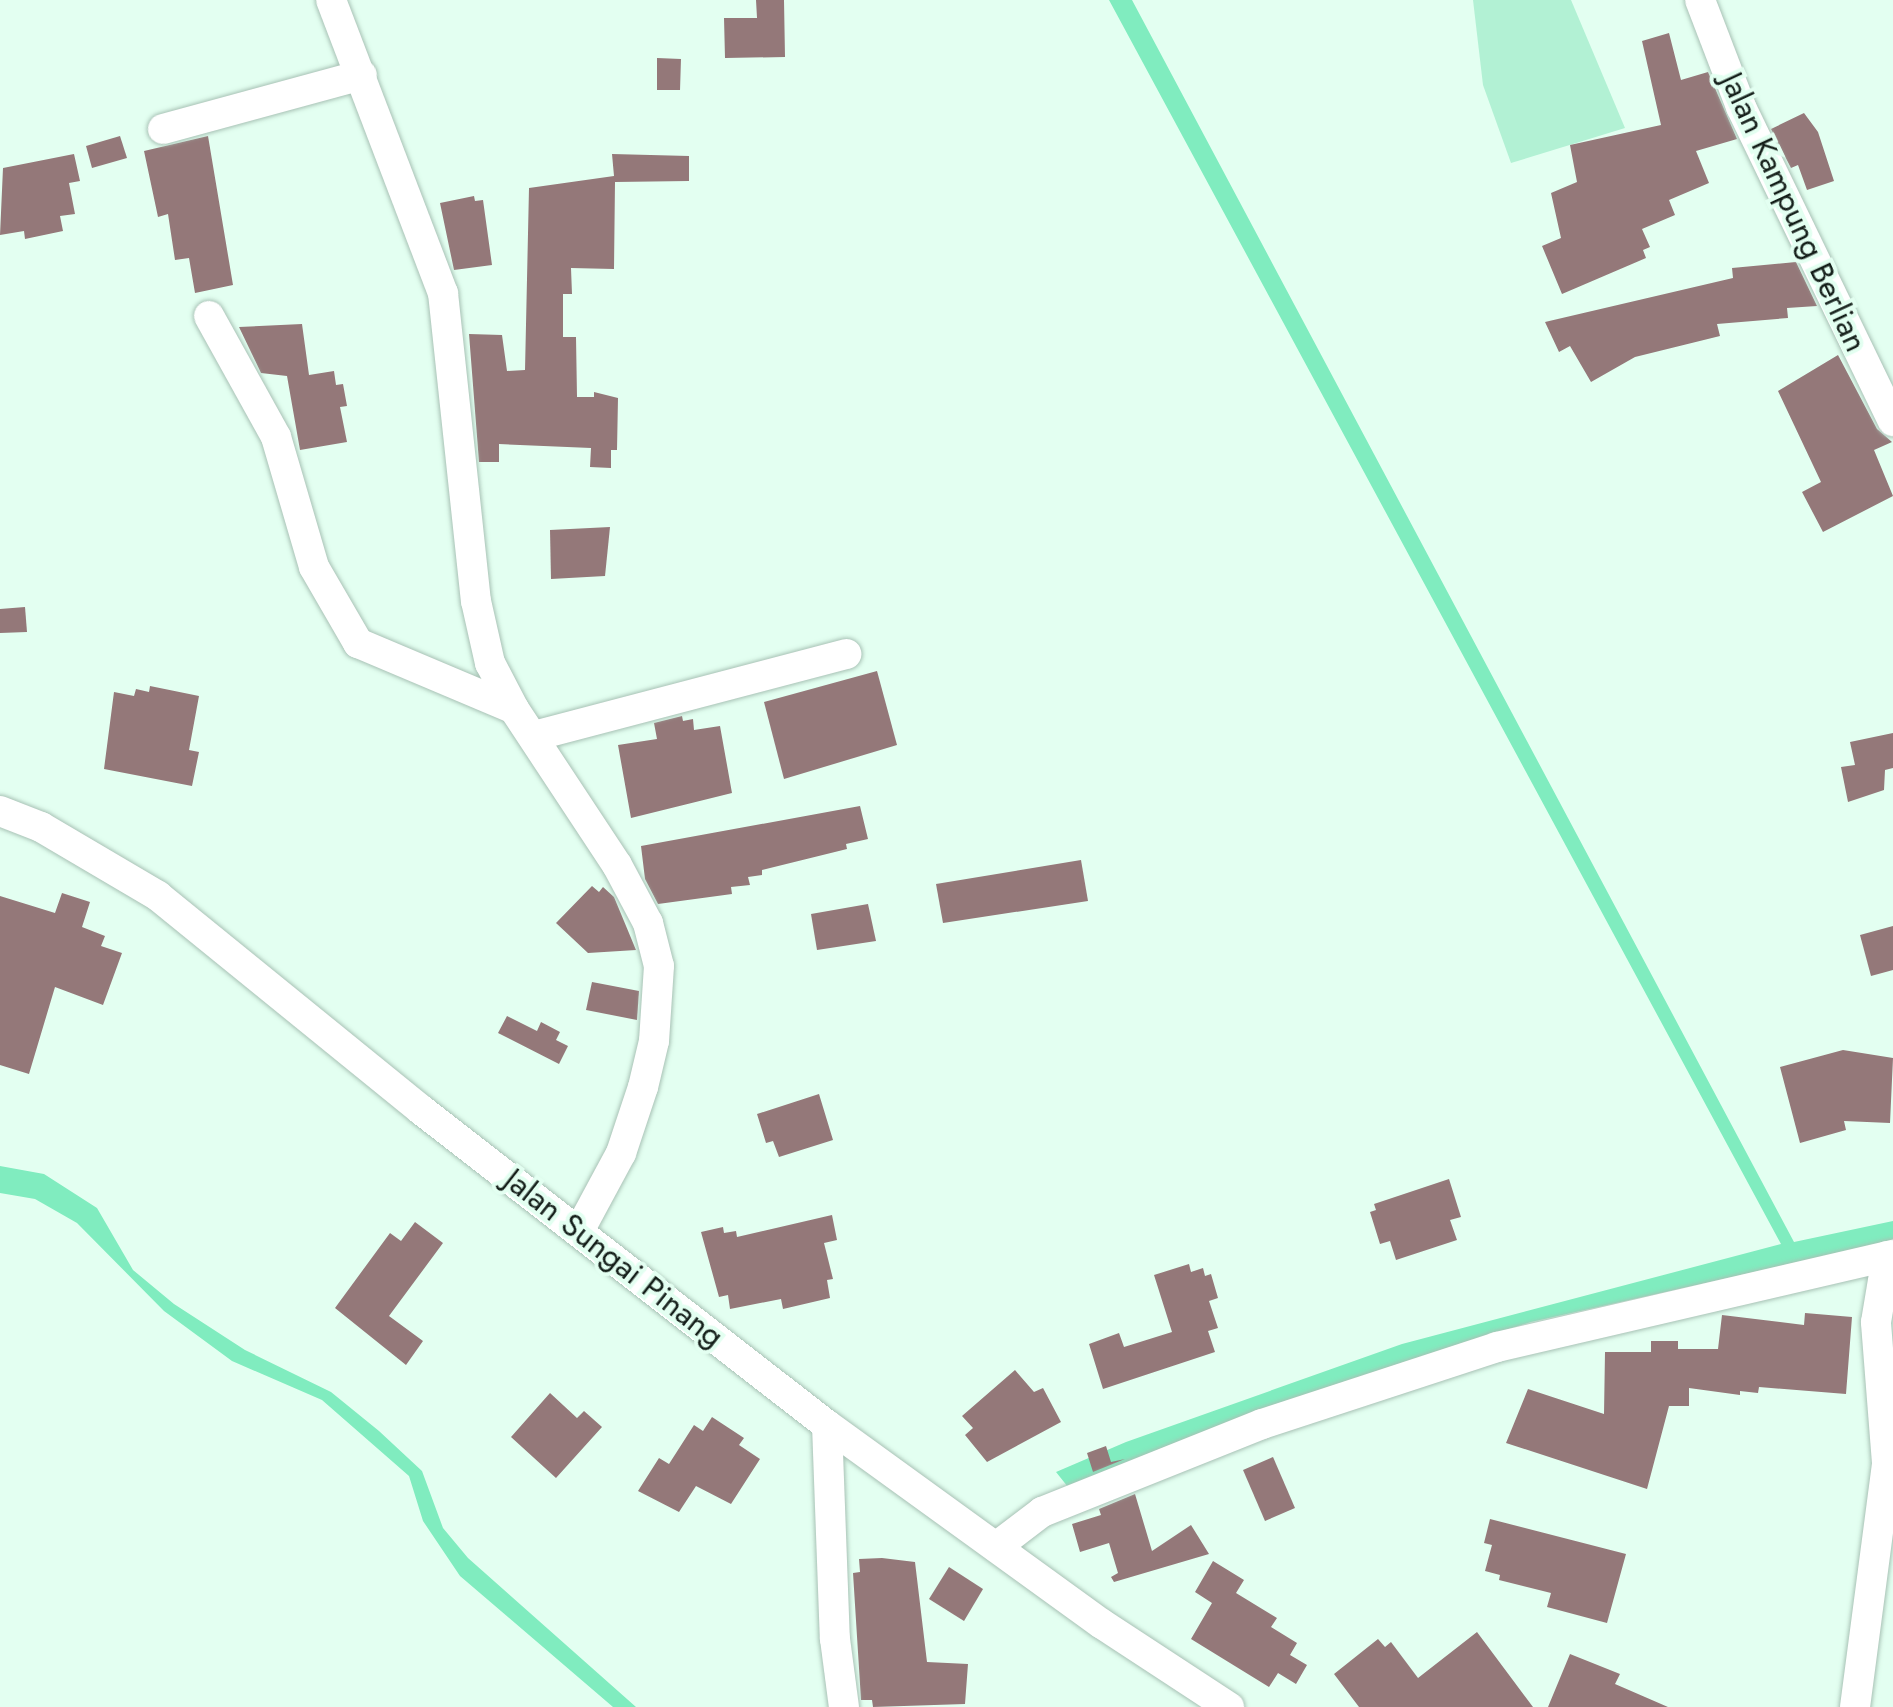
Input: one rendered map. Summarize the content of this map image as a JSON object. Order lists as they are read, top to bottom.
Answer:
{
  "streets": {
    "street": ["Jalan Kampung Berlian", "Jalan Sungai Pinang"]
  }
}
